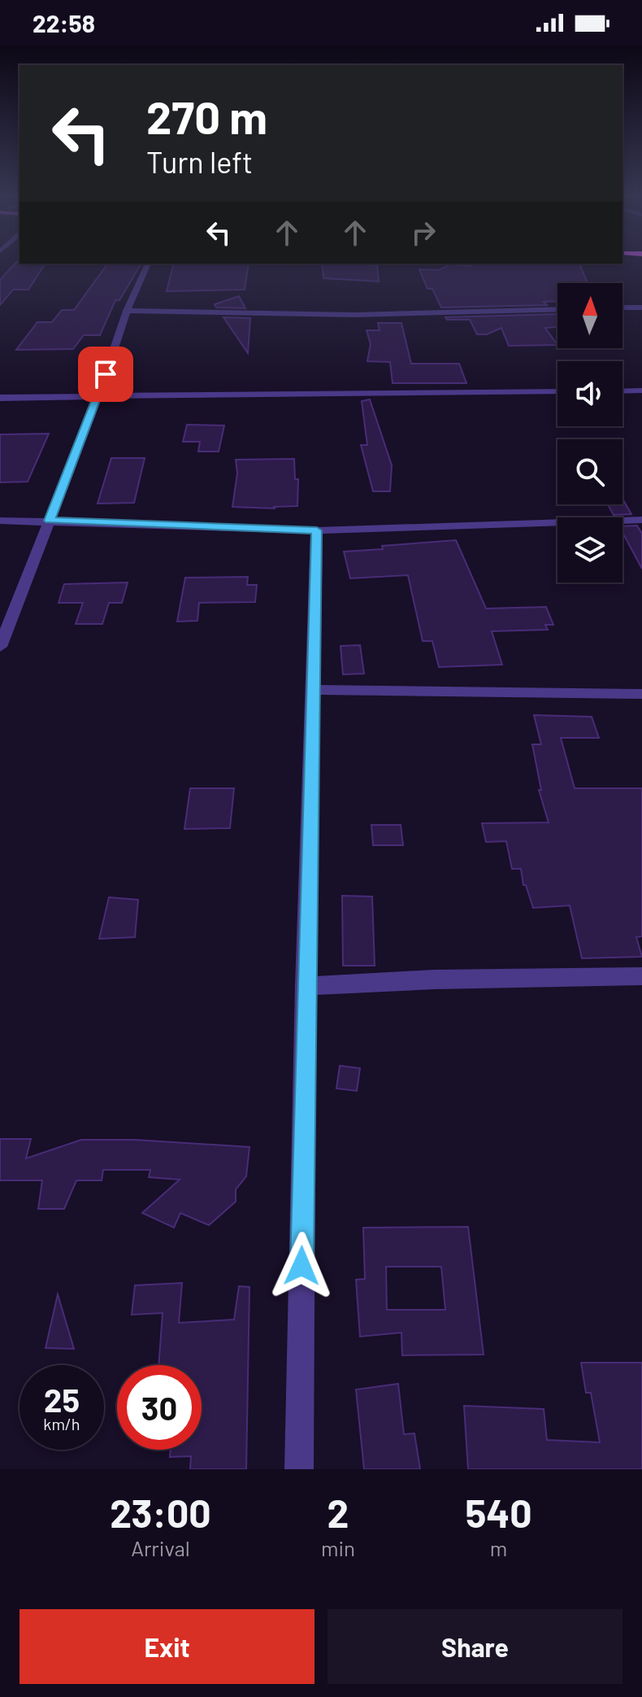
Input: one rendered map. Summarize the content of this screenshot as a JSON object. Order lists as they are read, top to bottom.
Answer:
{
  "north": "top",
  "page": {
    "status": "22:58",
    "turn": ["270 m", "Turn left"],
    "speed": "25 km/h",
    "limit": "30",
    "eta": [
      "23:00",
      "Arrival",
      "2",
      "min",
      "540",
      "m"
    ],
    "buttons": ["Exit", "Share"]
  }
}
